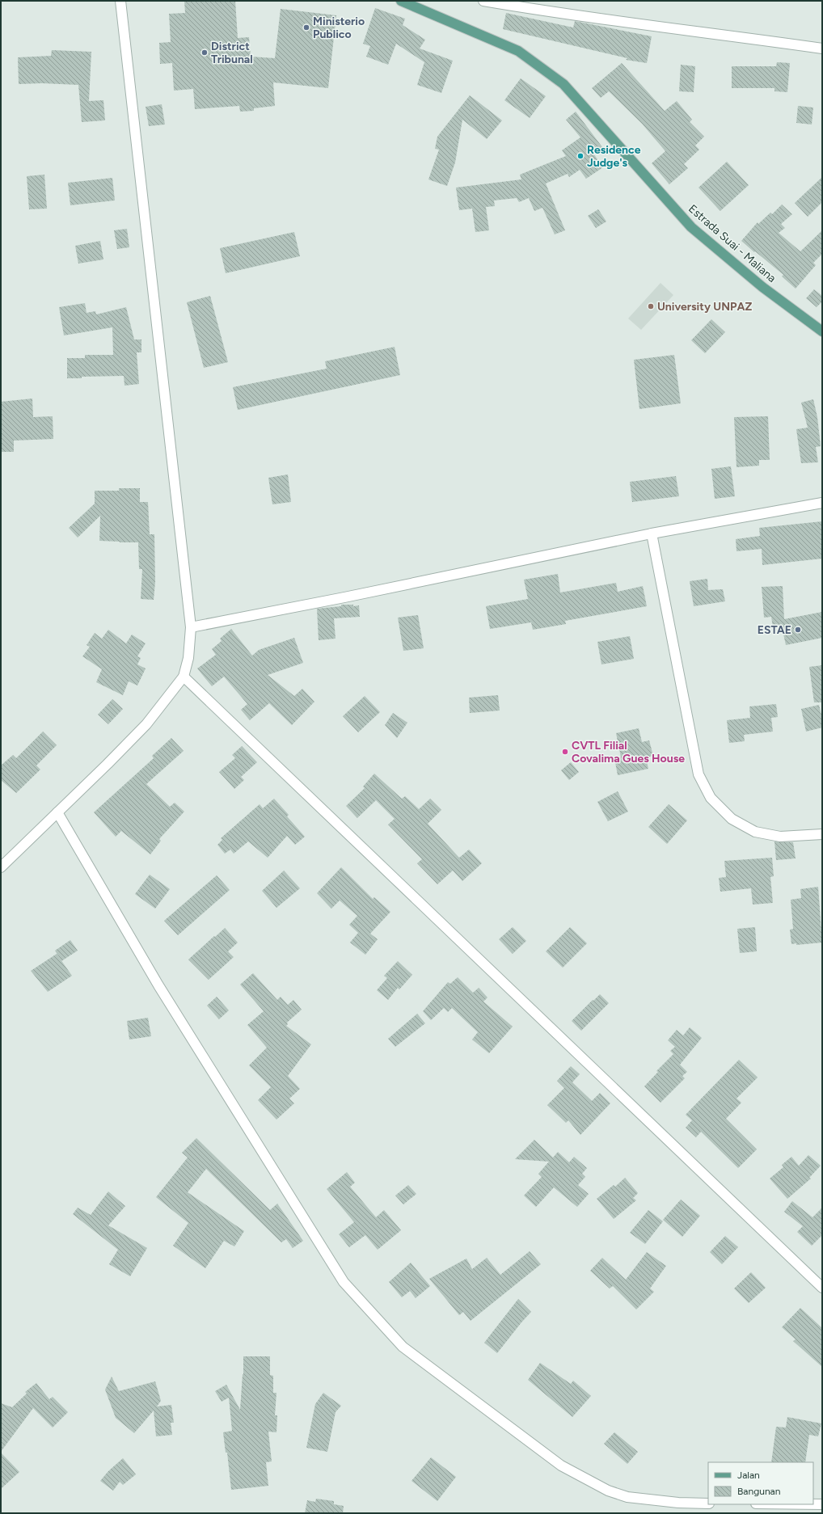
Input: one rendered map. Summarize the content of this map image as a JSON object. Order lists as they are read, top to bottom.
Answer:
{
  "streets": {
    "main road": ["Estrada Suai - Maliana"]
  },
  "places": [
    "Ministerio Publico",
    "District Tribunal",
    "Residence Judge's",
    "University UNPAZ",
    "ESTAE",
    "CVTL Filial Covalima Gues House"
  ],
  "legend": ["Jalan", "Bangunan"]
}
